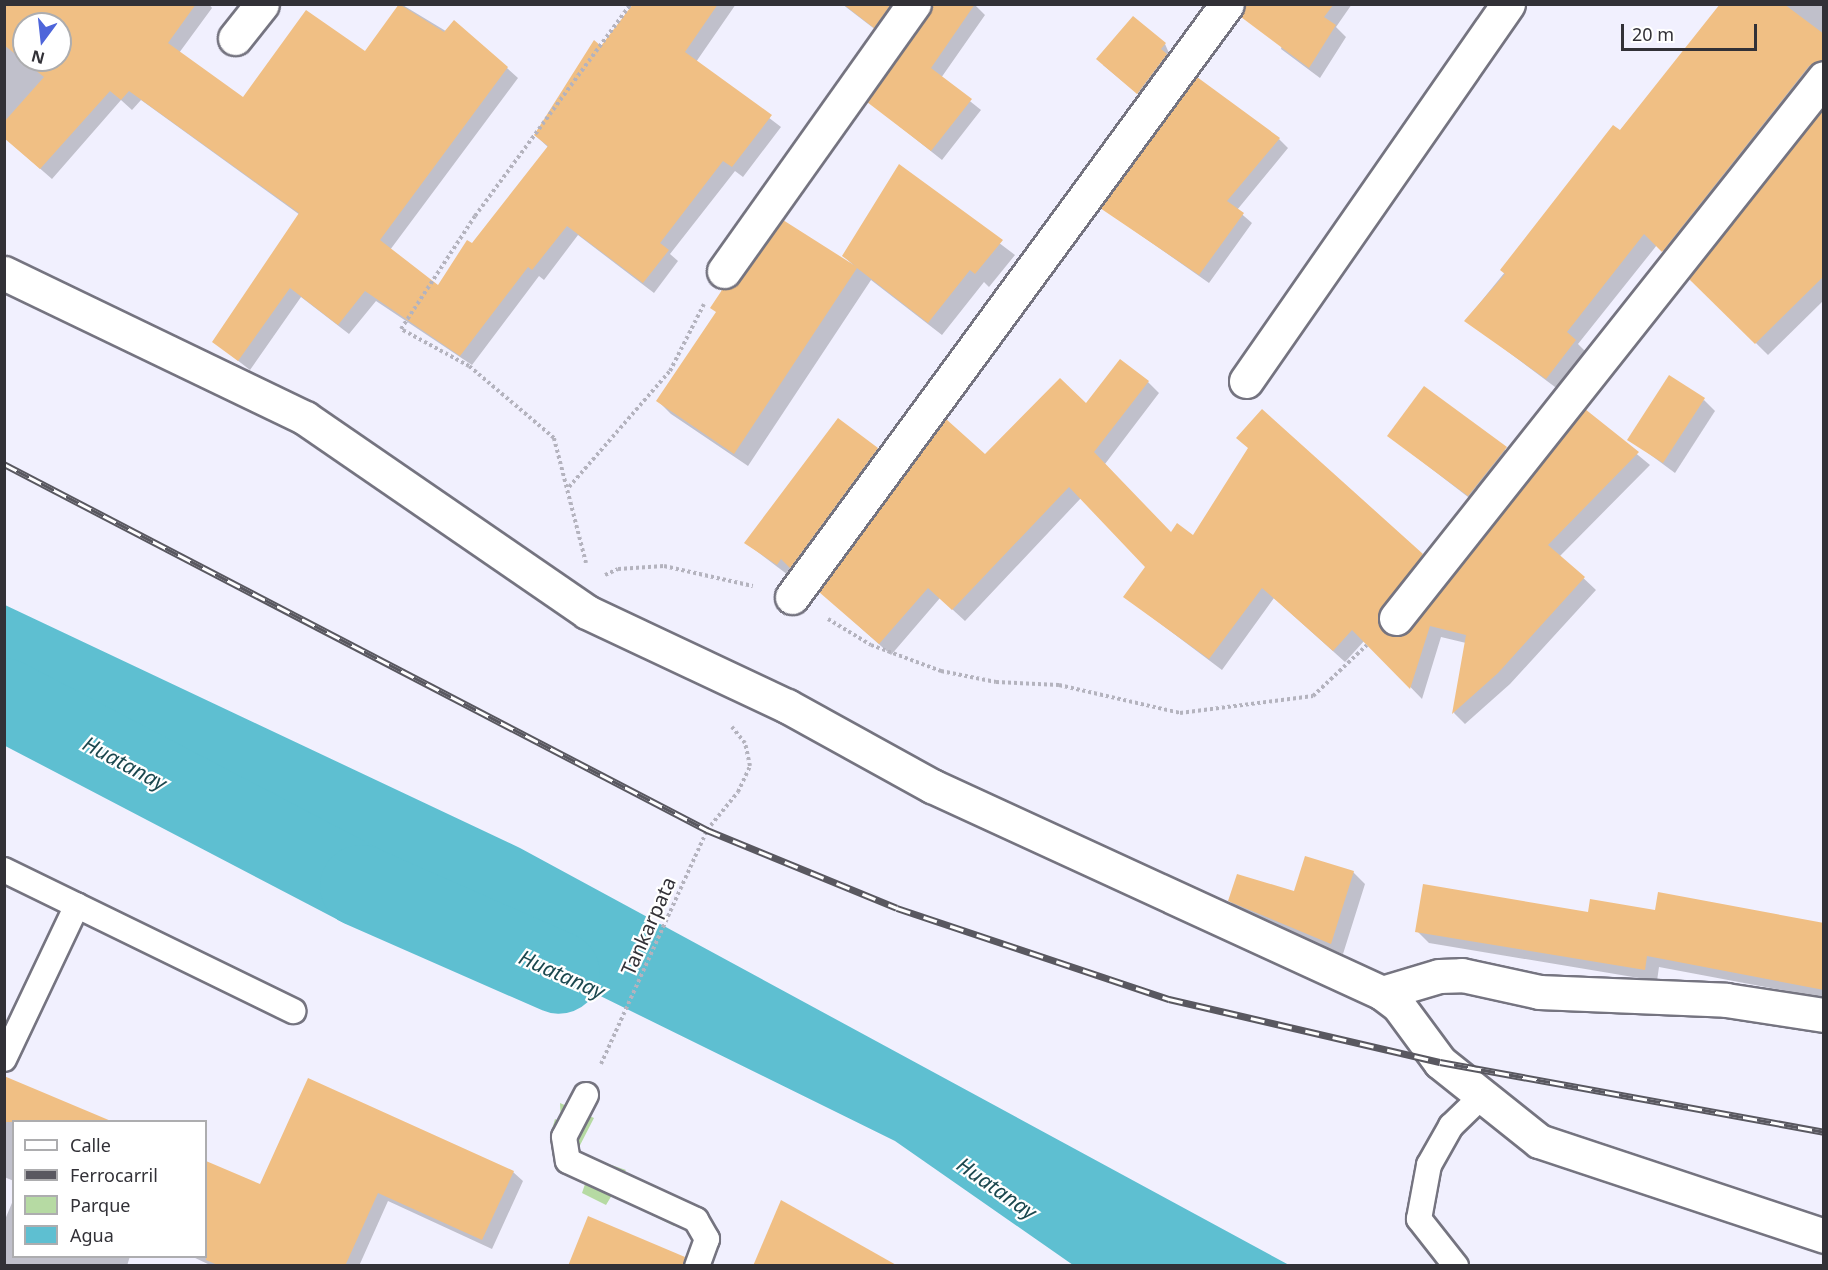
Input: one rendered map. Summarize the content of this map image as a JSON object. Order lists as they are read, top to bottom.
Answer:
{
  "streets": {
    "path": ["Tankarpata"]
  },
  "water": ["Huatanay"],
  "legend": [
    "Calle",
    "Ferrocarril",
    "Parque",
    "Agua"
  ],
  "scale_bar": "20 m",
  "north": "bottom"
}
